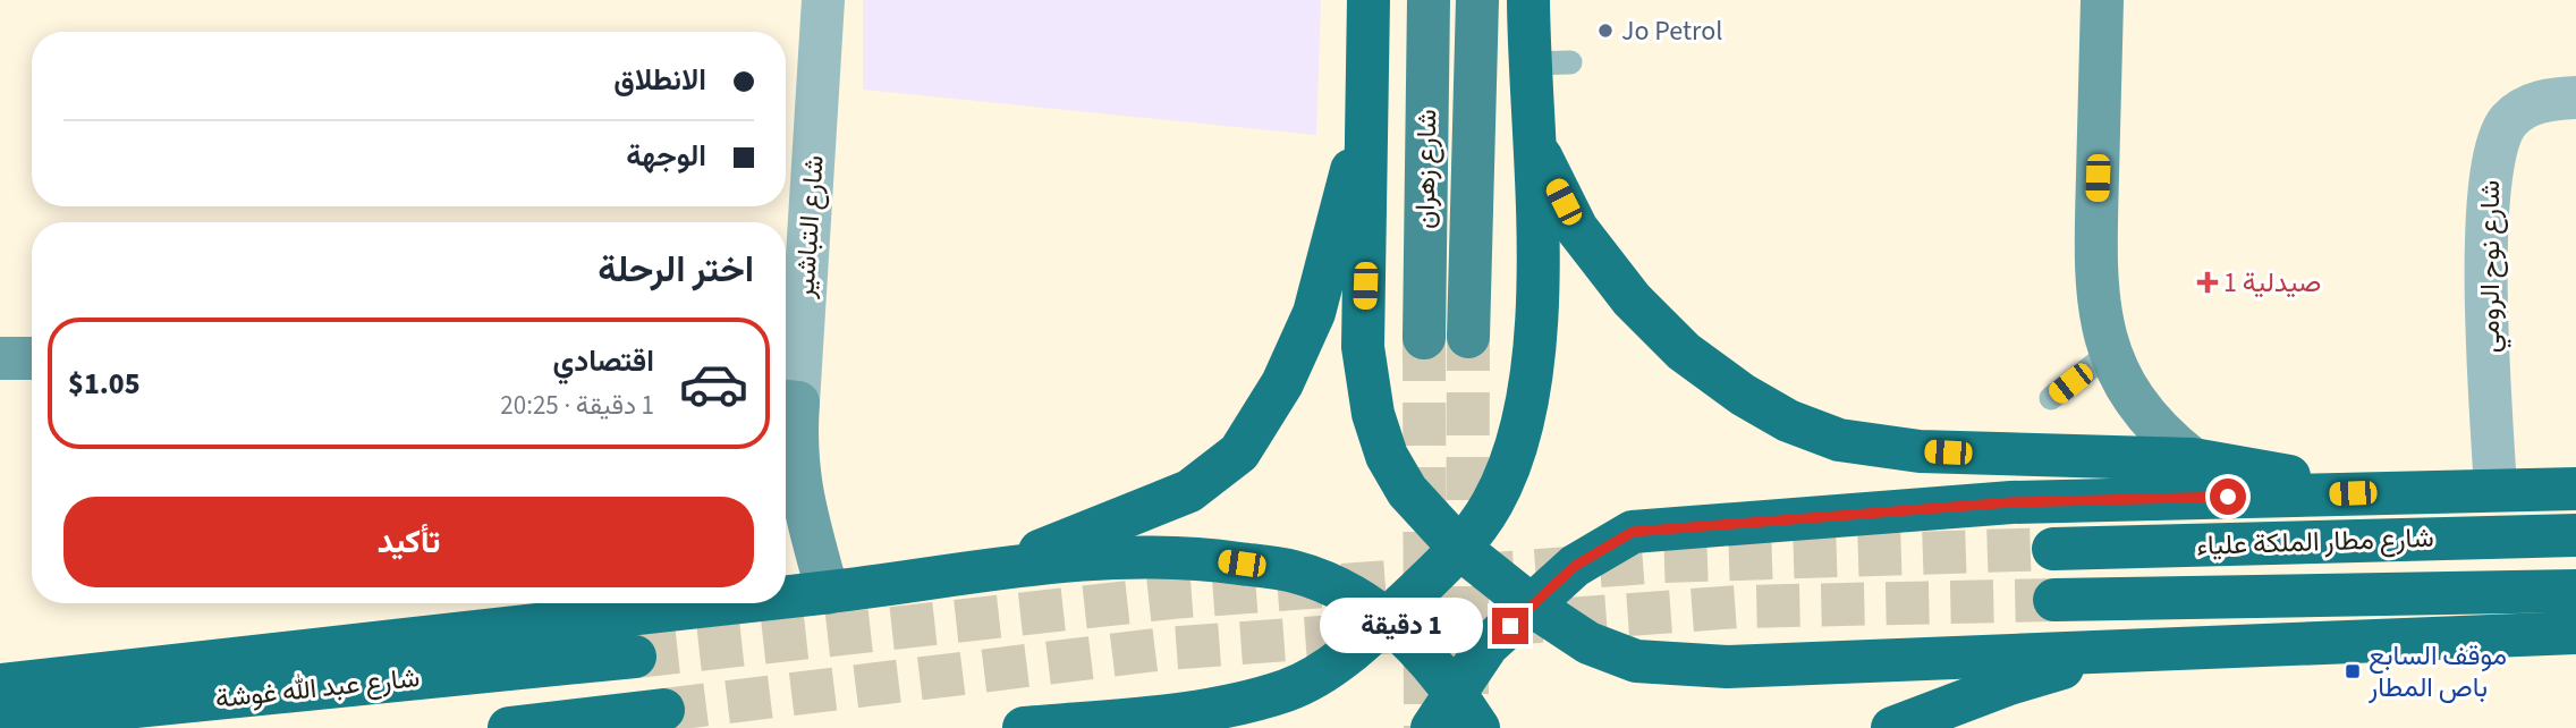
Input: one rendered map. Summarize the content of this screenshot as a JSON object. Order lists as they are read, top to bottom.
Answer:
{
  "streets": {
    "highway": ["شارع مطار الملكة علياء", "شارع عبد الله غوشة"],
    "main road": ["شارع زهران"],
    "street": ["شارع التباشير", "شارع نوح الرومي"]
  },
  "places": {
    "other": ["Jo Petrol"],
    "health": ["صيدلية 1"],
    "transit": ["موقف السابع باص المطار"]
  },
  "page": {
    "banner": ["الانطلاق", "الوجهة"],
    "heading": "اختر الرحلة",
    "list": [
      {
        "name": "اقتصادي",
        "note": "1 دقيقة · 20:25",
        "value": "$1.05"
      }
    ],
    "buttons": "تأكيد",
    "bubble": "1 دقيقة"
  }
}
